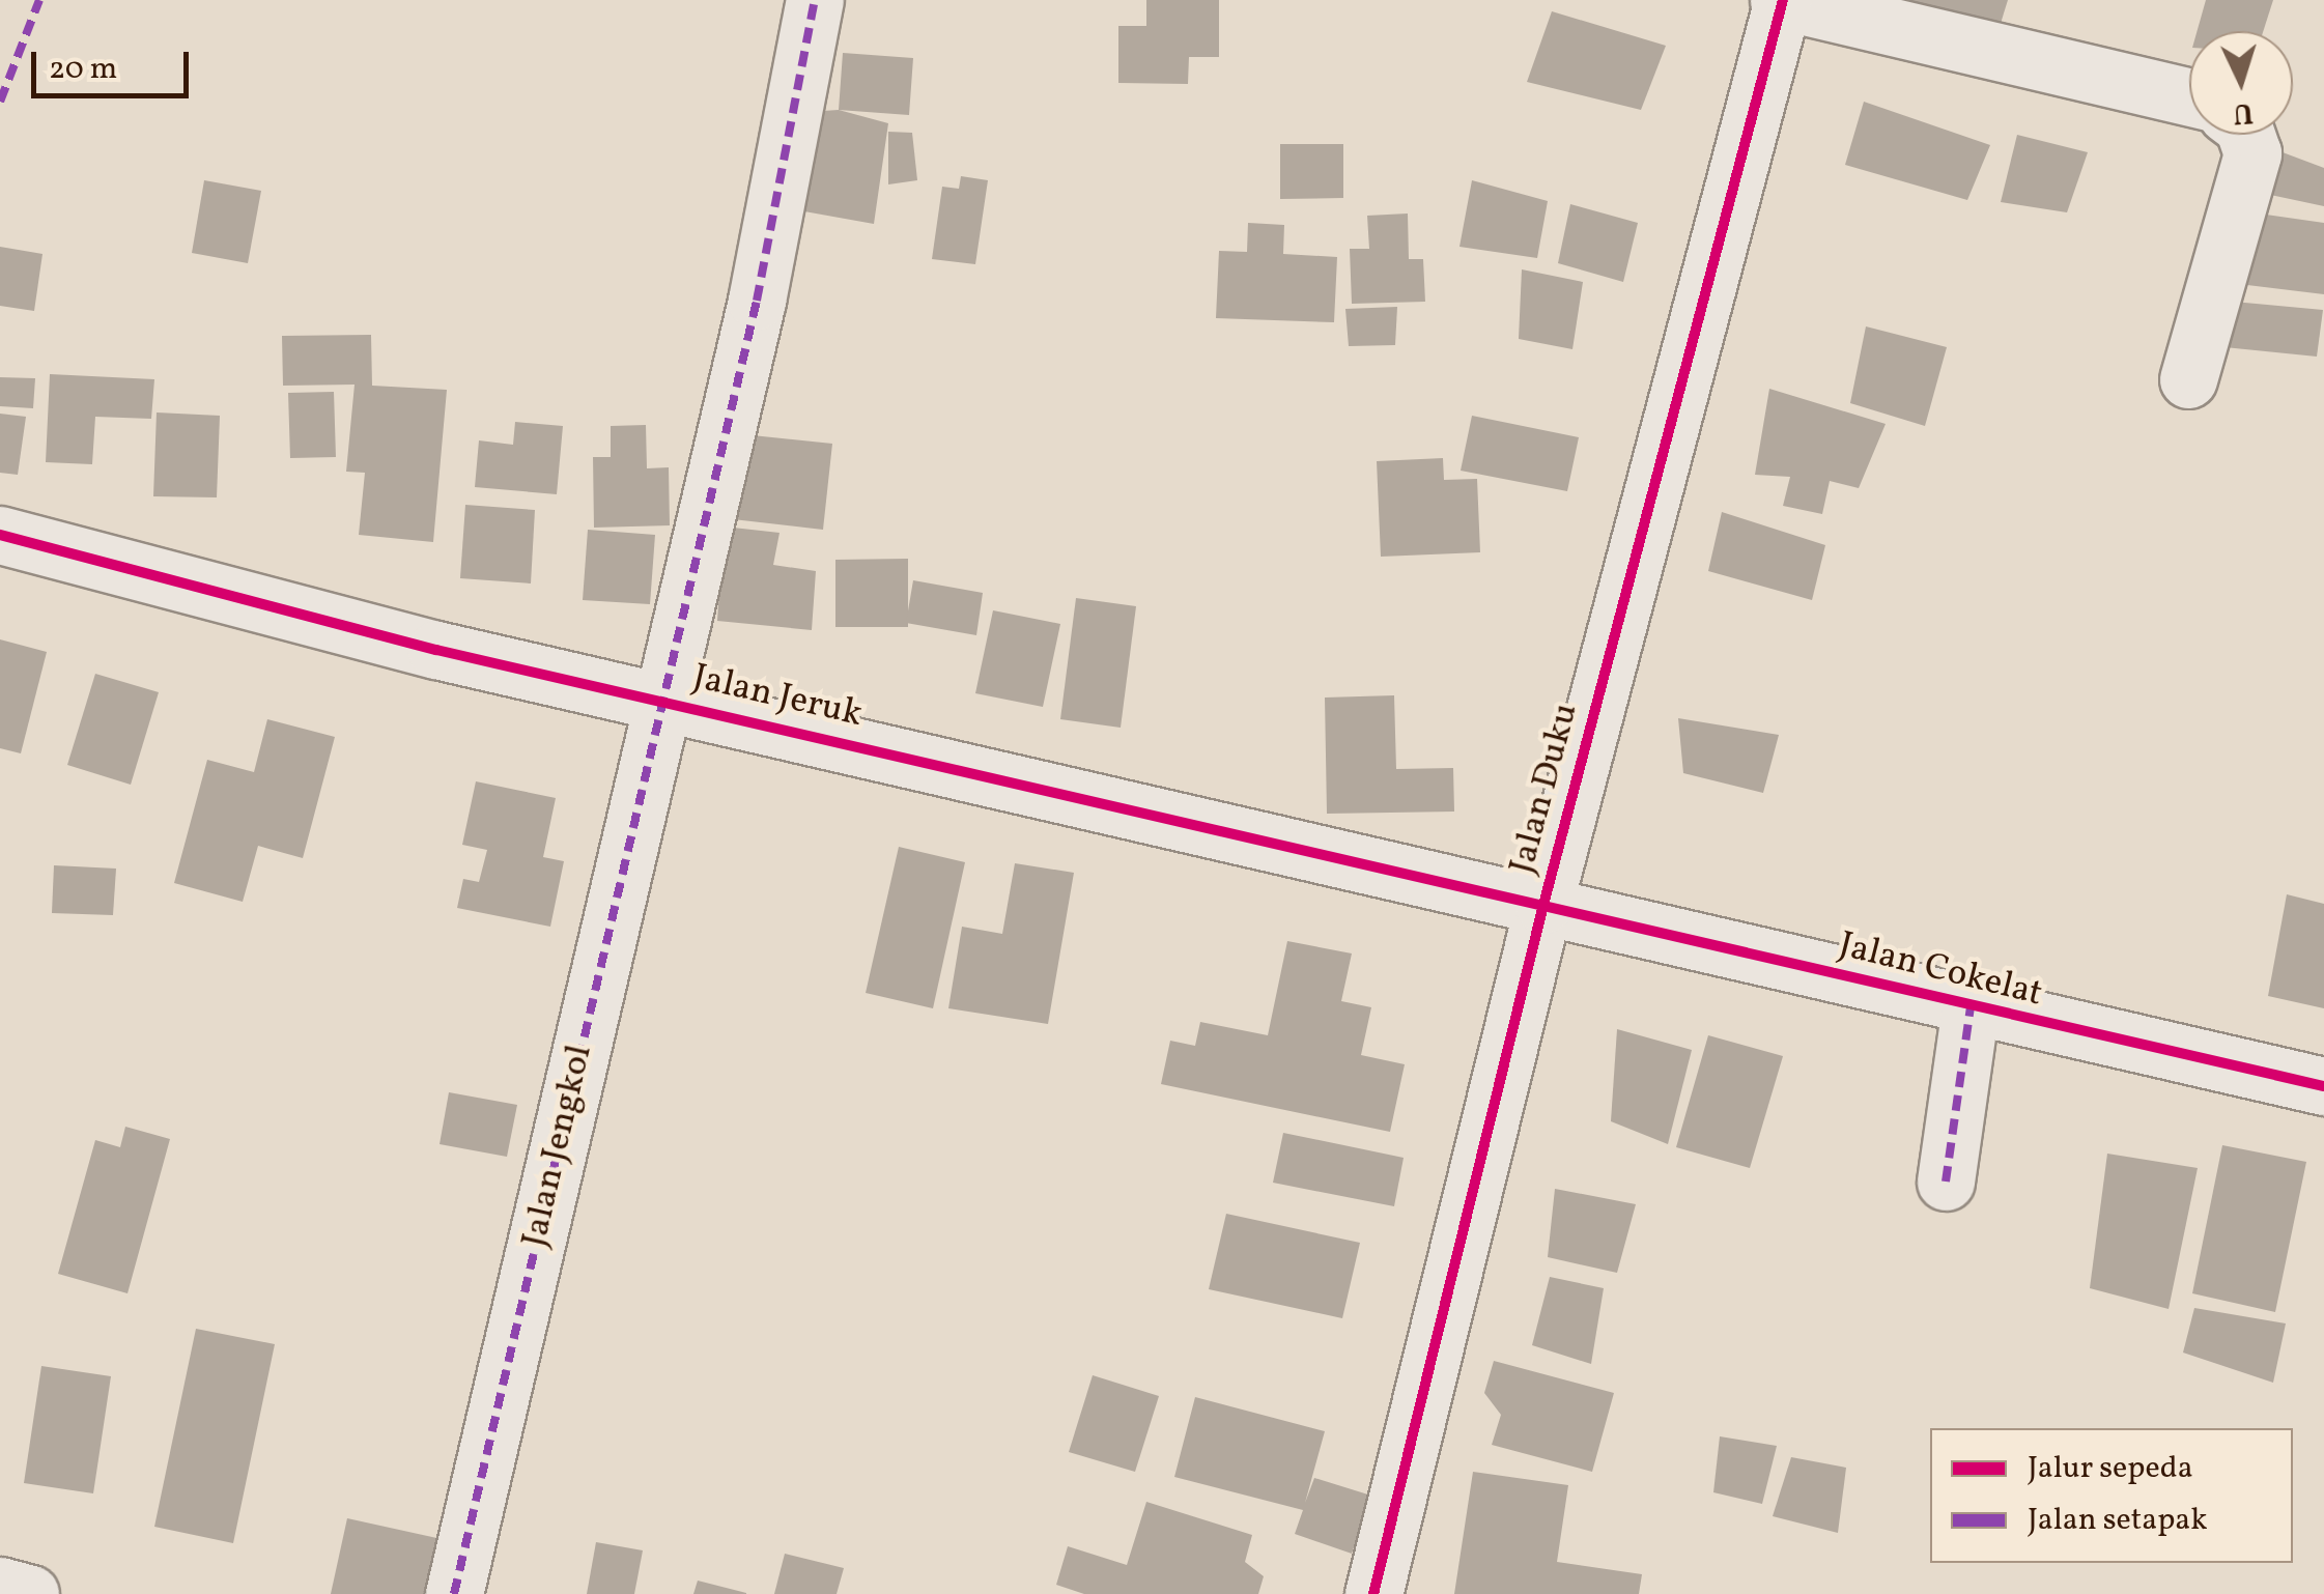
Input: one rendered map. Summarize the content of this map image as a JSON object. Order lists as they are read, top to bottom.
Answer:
{
  "streets": {
    "street": [
      "Jalan Jeruk",
      "Jalan Duku",
      "Jalan Cokelat",
      "Jalan Jengkol"
    ]
  },
  "crossings": [
    ["Jalan Jeruk", "Jalan Duku"],
    ["Jalan Jeruk", "Jalan Cokelat"],
    ["Jalan Jeruk", "Jalan Jengkol"],
    ["Jalan Duku", "Jalan Cokelat"]
  ],
  "legend": ["Jalur sepeda", "Jalan setapak"],
  "scale_bar": "20 m",
  "north": "bottom"
}
